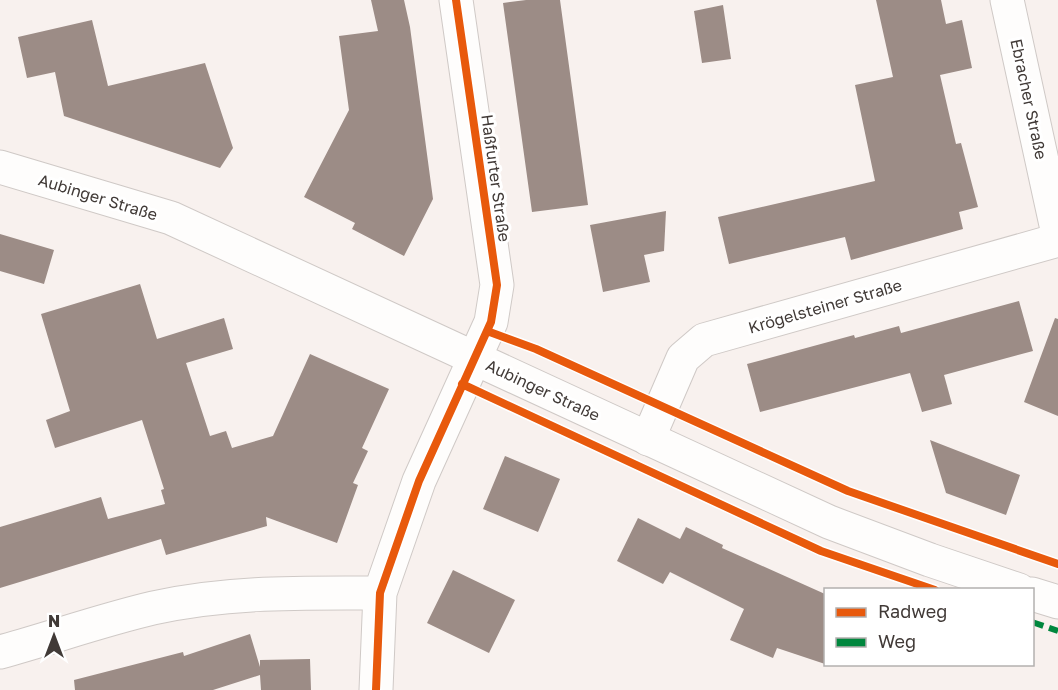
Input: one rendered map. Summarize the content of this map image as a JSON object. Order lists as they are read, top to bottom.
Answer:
{
  "streets": {
    "street": [
      "Ebracher Straße",
      "Haßfurter Straße",
      "Aubinger Straße",
      "Krögelsteiner Straße"
    ]
  },
  "crossings": [
    ["Haßfurter Straße", "Aubinger Straße"],
    ["Aubinger Straße", "Krögelsteiner Straße"]
  ],
  "legend": ["Radweg", "Weg"],
  "north": "top"
}
